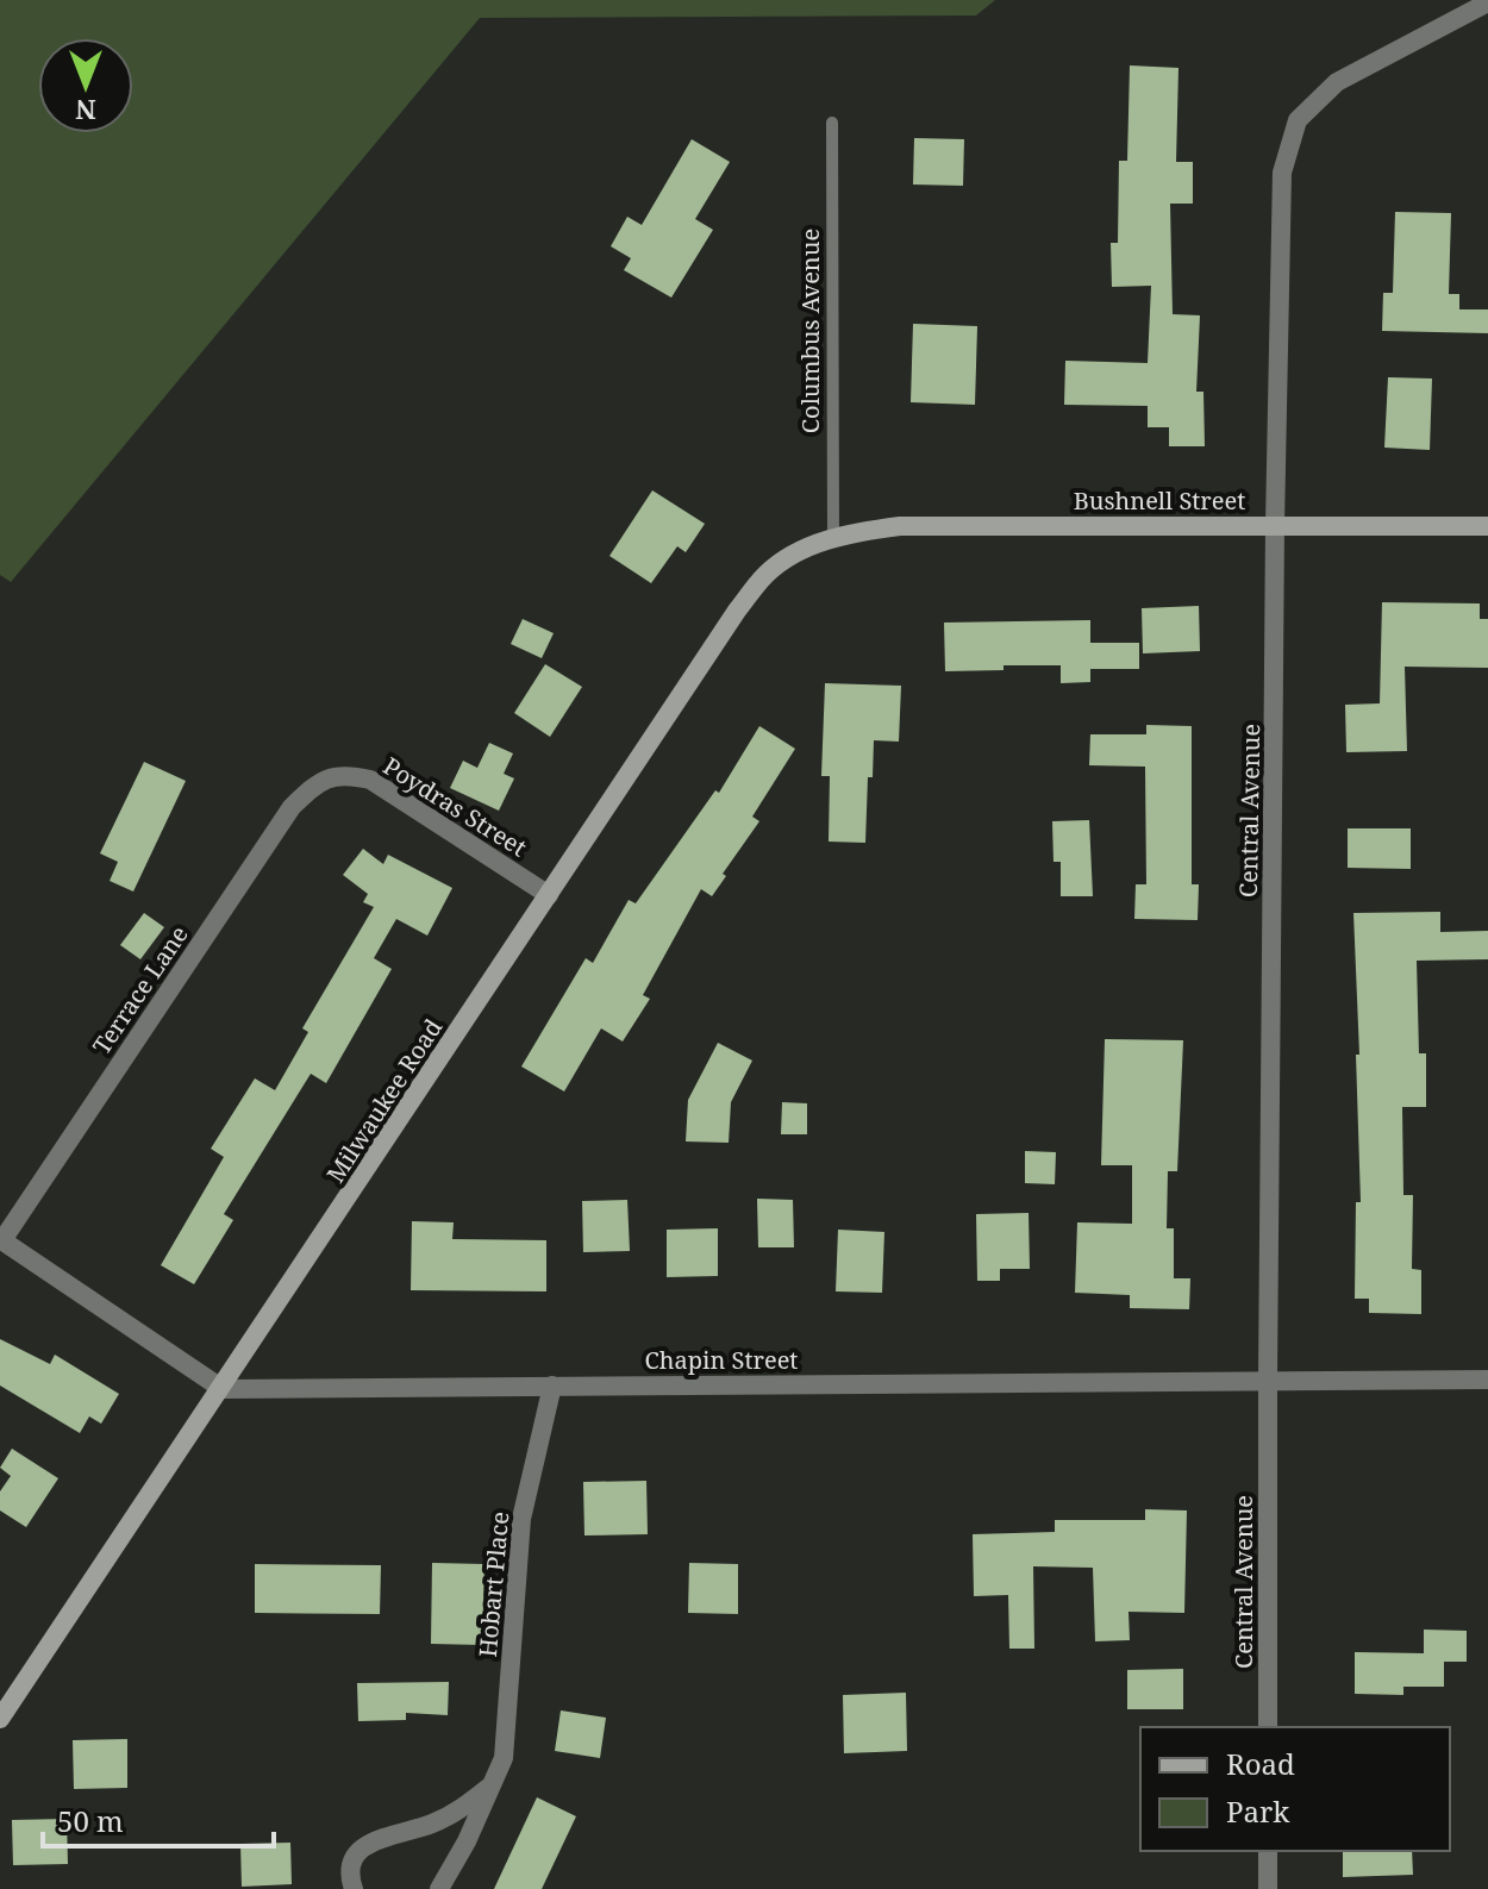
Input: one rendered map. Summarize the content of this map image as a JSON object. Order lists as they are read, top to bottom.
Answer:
{
  "streets": {
    "street": [
      "Bushnell Street",
      "Poydras Street",
      "Central Avenue",
      "Terrace Lane",
      "Milwaukee Road",
      "Chapin Street",
      "Hobart Place"
    ],
    "lane": ["Columbus Avenue"]
  },
  "crossings": [
    ["Columbus Avenue", "Bushnell Street"],
    ["Columbus Avenue", "Milwaukee Road"],
    ["Bushnell Street", "Central Avenue"],
    ["Bushnell Street", "Milwaukee Road"],
    ["Poydras Street", "Terrace Lane"],
    ["Poydras Street", "Milwaukee Road"],
    ["Central Avenue", "Chapin Street"],
    ["Milwaukee Road", "Chapin Street"],
    ["Chapin Street", "Hobart Place"]
  ],
  "legend": ["Road", "Park"],
  "scale_bar": "50 m",
  "north": "bottom"
}
